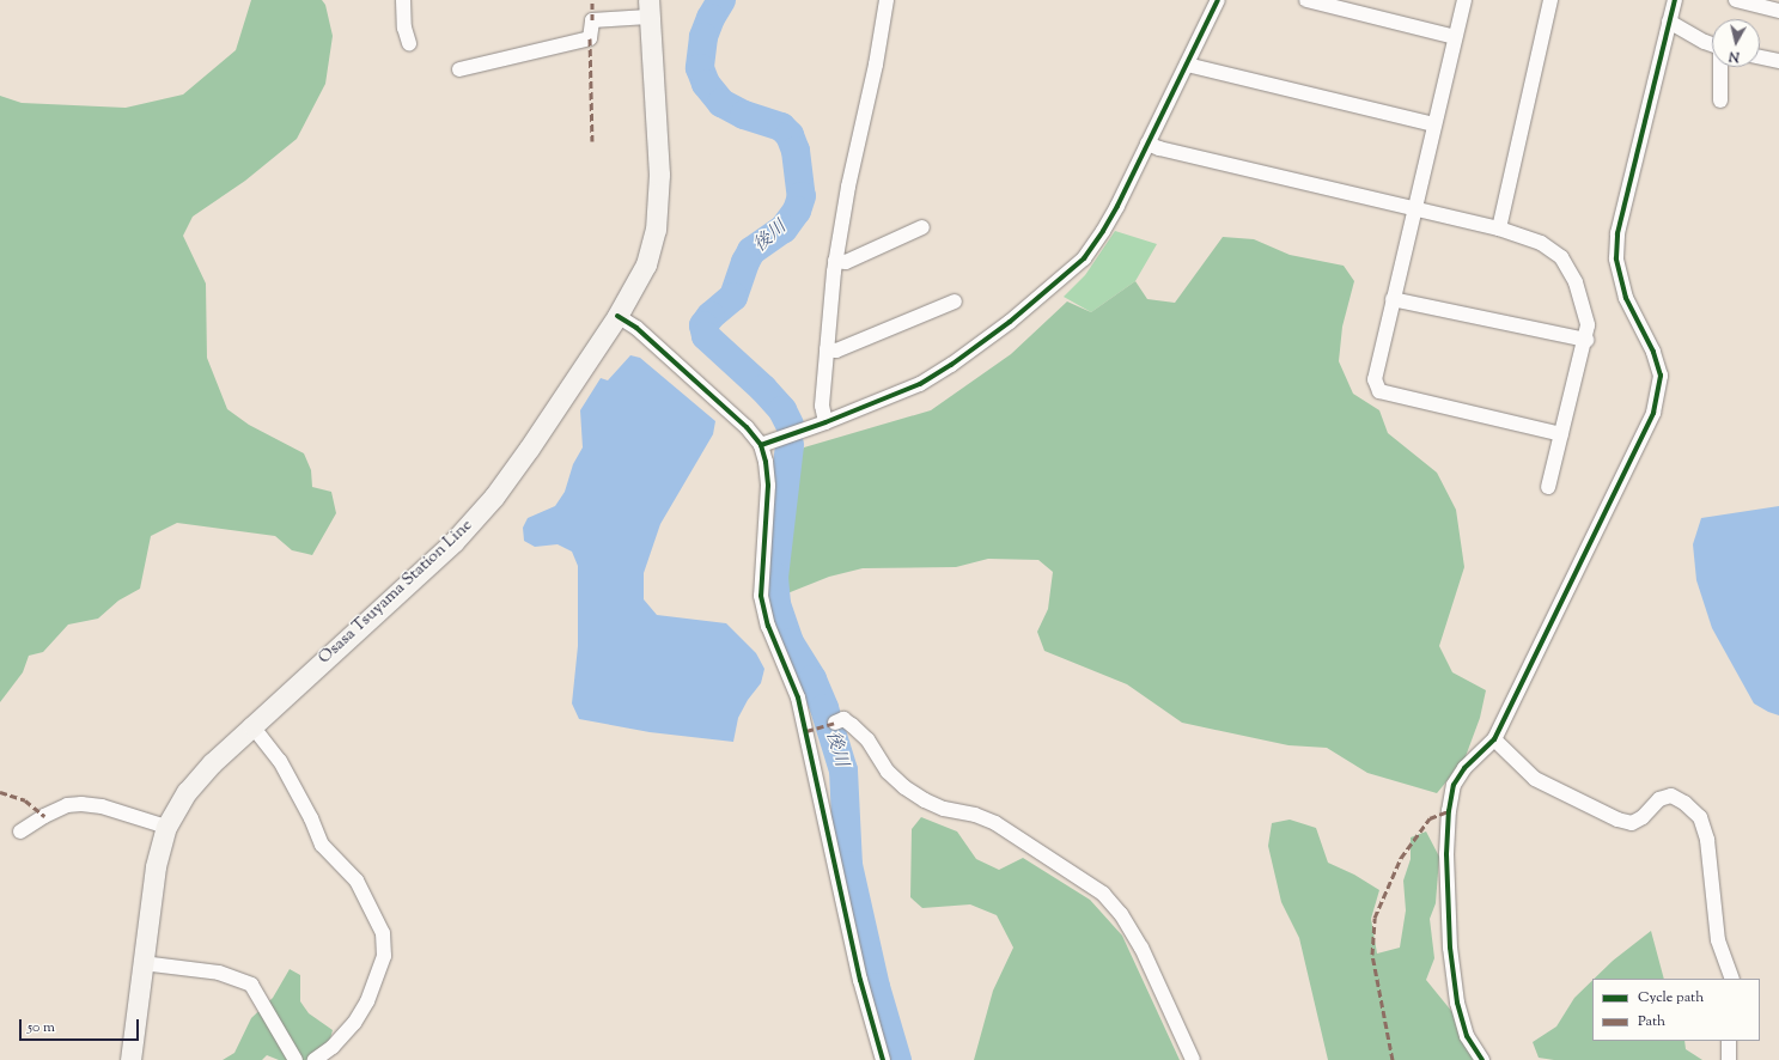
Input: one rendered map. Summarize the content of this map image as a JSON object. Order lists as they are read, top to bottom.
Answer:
{
  "streets": {
    "main road": ["Osasa Tsuyama Station Line"]
  },
  "water": ["後川"],
  "legend": ["Cycle path", "Path"],
  "scale_bar": "50 m",
  "north": "bottom"
}
